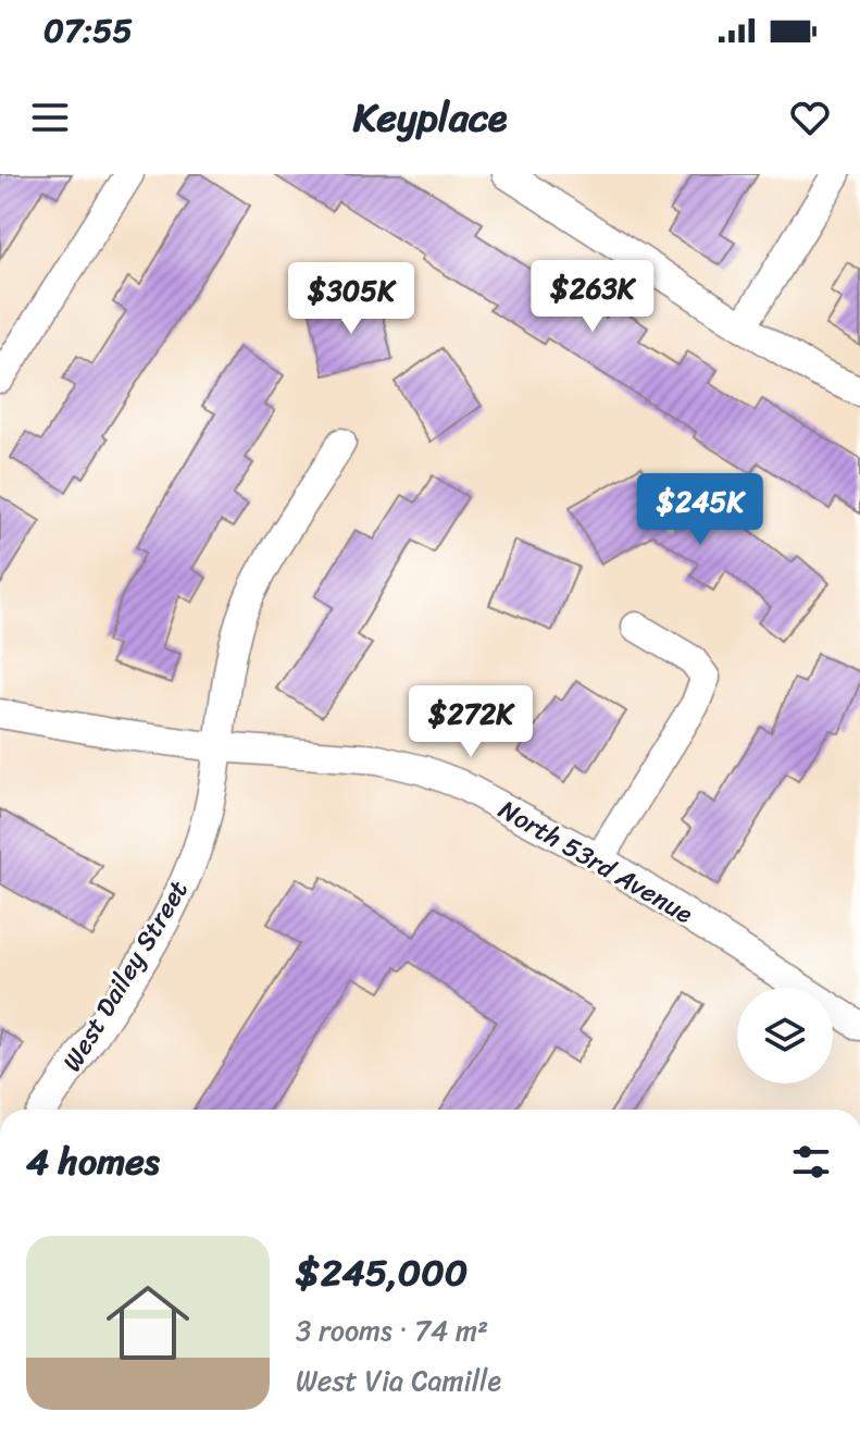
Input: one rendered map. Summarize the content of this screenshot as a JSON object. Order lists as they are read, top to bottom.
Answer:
{
  "streets": {
    "street": ["North 53rd Avenue", "West Dailey Street"]
  },
  "crossings": [
    ["North 53rd Avenue", "West Dailey Street"]
  ],
  "page": {
    "status": "07:55",
    "header": "Keyplace",
    "price": [
      "$263K",
      "$305K",
      "$245K",
      "$272K"
    ],
    "heading": "4 homes",
    "list": [
      {
        "name": "$245,000",
        "note": "3 rooms · 74 m² · West Via Camille"
      }
    ]
  }
}
